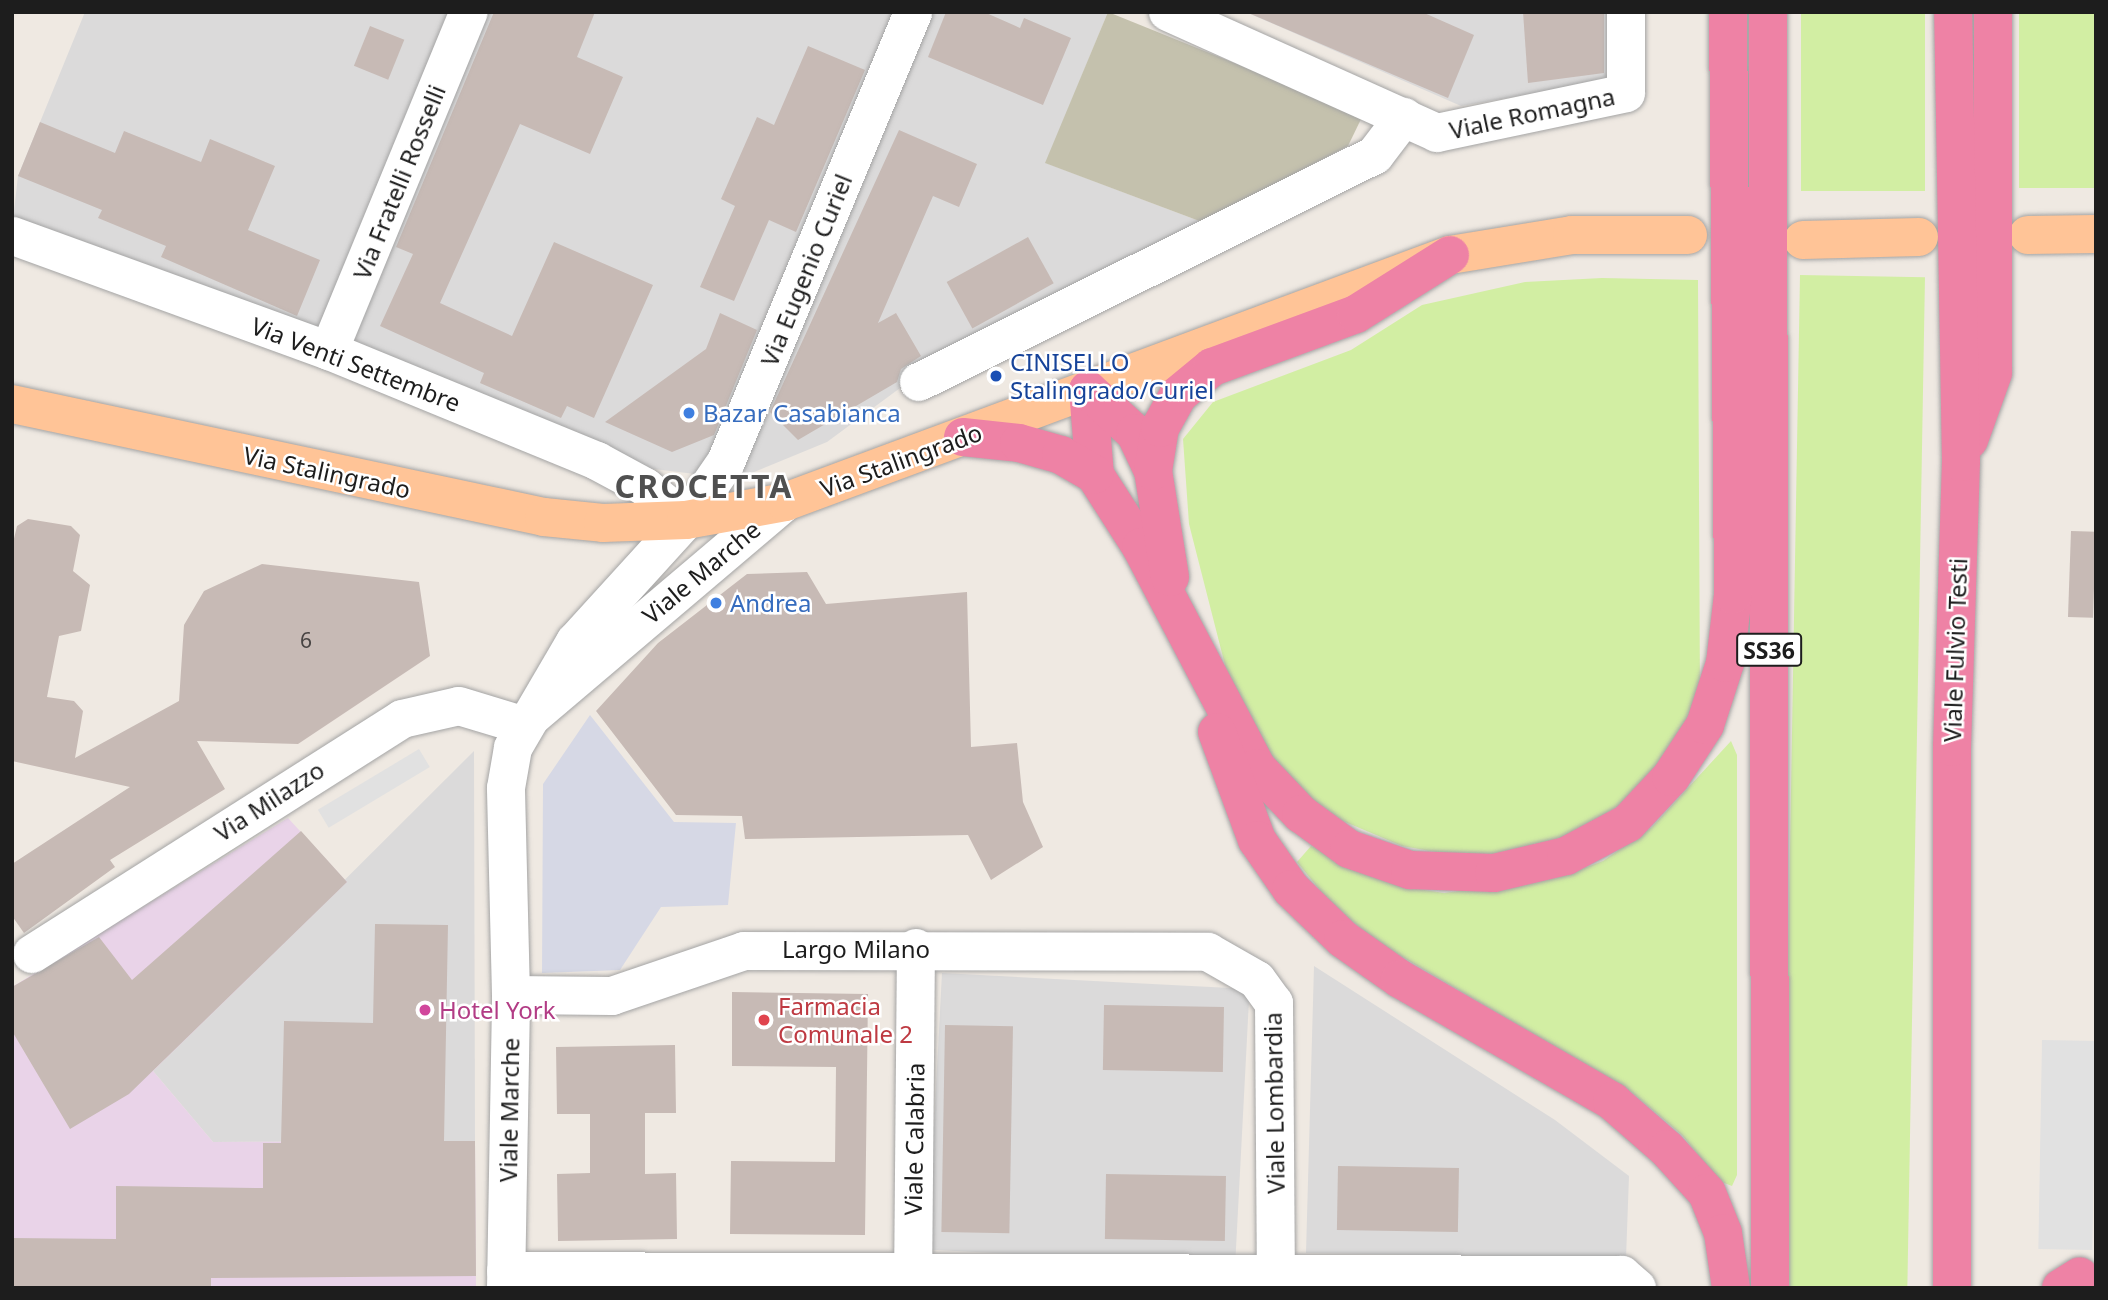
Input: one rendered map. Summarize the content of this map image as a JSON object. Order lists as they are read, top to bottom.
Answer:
{
  "streets": {
    "highway": ["SS36", "Viale Fulvio Testi"],
    "main road": ["Via Stalingrado"],
    "street": [
      "Viale Romagna",
      "Via Fratelli Rosselli",
      "Via Eugenio Curiel",
      "Via Venti Settembre",
      "Viale Marche",
      "Via Milazzo",
      "Largo Milano",
      "Viale Lombardia",
      "Viale Calabria"
    ]
  },
  "crossings": [
    ["Via Fratelli Rosselli", "Via Venti Settembre"],
    ["Via Eugenio Curiel", "Via Venti Settembre"],
    ["Via Eugenio Curiel", "Via Stalingrado"],
    ["Via Eugenio Curiel", "Viale Marche"],
    ["Via Venti Settembre", "Via Stalingrado"],
    ["Via Venti Settembre", "Viale Marche"],
    ["Via Stalingrado", "Viale Marche"],
    ["Viale Marche", "Via Milazzo"],
    ["Viale Marche", "Largo Milano"],
    ["Largo Milano", "Viale Lombardia"],
    ["Largo Milano", "Viale Calabria"]
  ],
  "districts": ["CROCETTA"],
  "places": [
    "CINISELLO Stalingrado/Curiel",
    "Bazar Casabianca",
    "Andrea",
    "Hotel York",
    "Farmacia Comunale 2"
  ],
  "house_numbers": ["6"]
}
